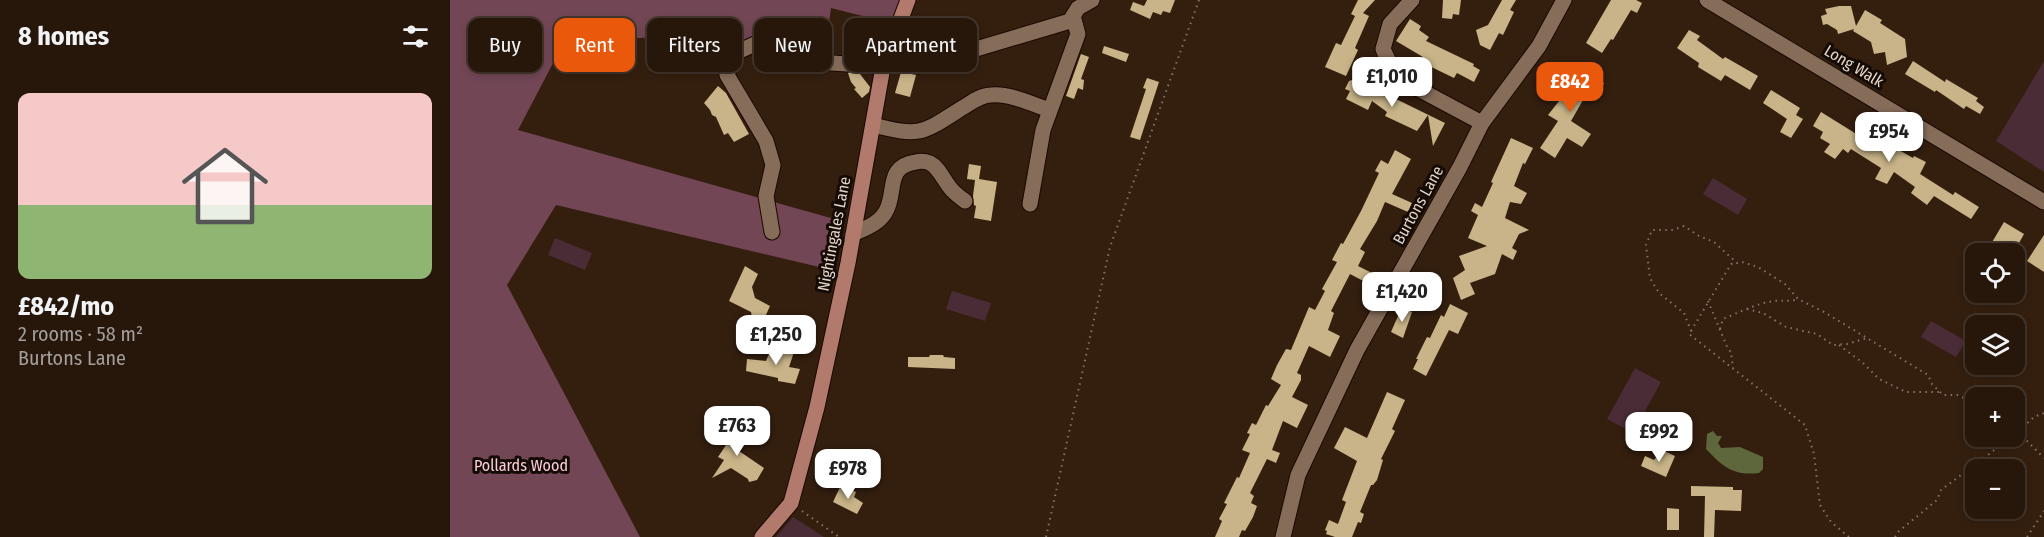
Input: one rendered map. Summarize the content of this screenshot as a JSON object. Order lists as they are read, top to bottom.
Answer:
{
  "streets": {
    "main road": ["Nightingales Lane"],
    "street": ["Long Walk", "Burtons Lane"]
  },
  "parks": ["Pollards Wood"],
  "page": {
    "heading": "8 homes",
    "chip": [
      "Buy",
      "Rent",
      "Filters",
      "New",
      "Apartment"
    ],
    "price": [
      "£1,010",
      "£842",
      "£954",
      "£1,420",
      "£1,250",
      "£763",
      "£992",
      "£978"
    ],
    "list": [
      {
        "name": "£842/mo",
        "note": "2 rooms · 58 m² · Burtons Lane"
      }
    ],
    "map_buttons": ["+", "−"]
  }
}
